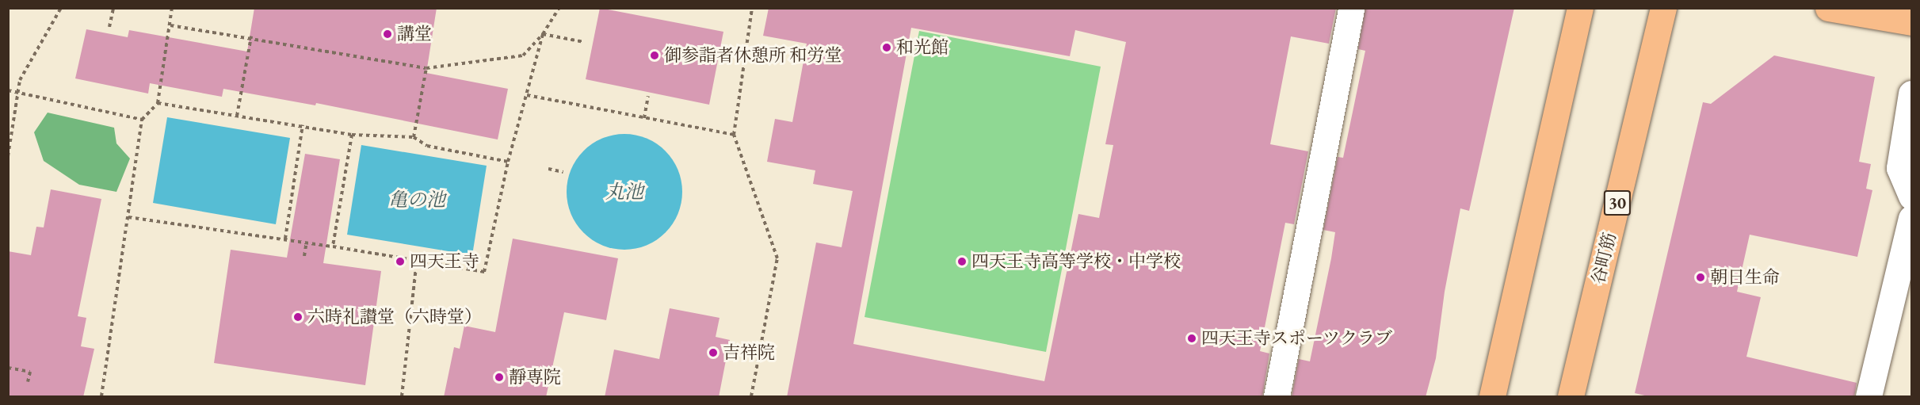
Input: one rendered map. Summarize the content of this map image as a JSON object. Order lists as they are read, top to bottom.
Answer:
{
  "streets": {
    "main road": ["30", "谷町筋"]
  },
  "water": ["丸池", "亀の池"],
  "places": [
    "講堂",
    "和光館",
    "御参詣者休憩所 和労堂",
    "四天王寺",
    "四天王寺高等学校・中学校",
    "朝日生命",
    "六時礼讃堂（六時堂）",
    "四天王寺スポーツクラブ",
    "吉祥院",
    "靜専院"
  ]
}
